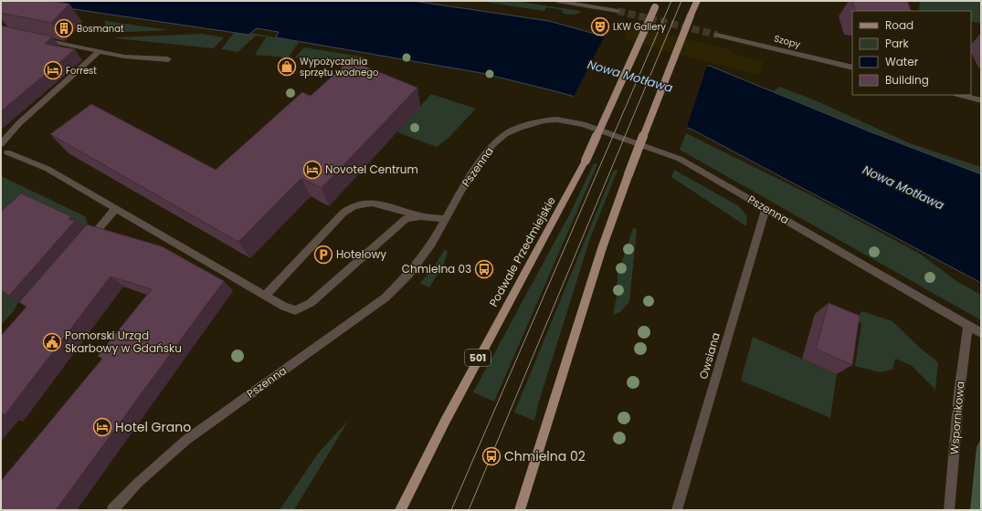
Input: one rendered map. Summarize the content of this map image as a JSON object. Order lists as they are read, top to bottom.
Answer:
{
  "streets": {
    "main road": ["Podwale Przedmiejskie", "501"],
    "street": [
      "Szopy",
      "Pszenna",
      "Owsiana",
      "Wspornikowa"
    ]
  },
  "crossings": [
    ["Pszenna", "Owsiana"],
    ["Pszenna", "Wspornikowa"]
  ],
  "water": ["Nowa Motława"],
  "places": {
    "theatre": ["LKW Gallery"],
    "building": ["Bosmanat"],
    "shop": ["Wypożyczalnia sprzętu wodnego"],
    "hotel": ["Forrest", "Novotel Centrum", "Hotel Grano"],
    "parking": ["Hotelowy"],
    "bus stop": ["Chmielna 03", "Chmielna 02"],
    "public building": ["Pomorski Urząd Skarbowy w Gdańsku"]
  },
  "legend": [
    "Road",
    "Park",
    "Water",
    "Building"
  ]
}
